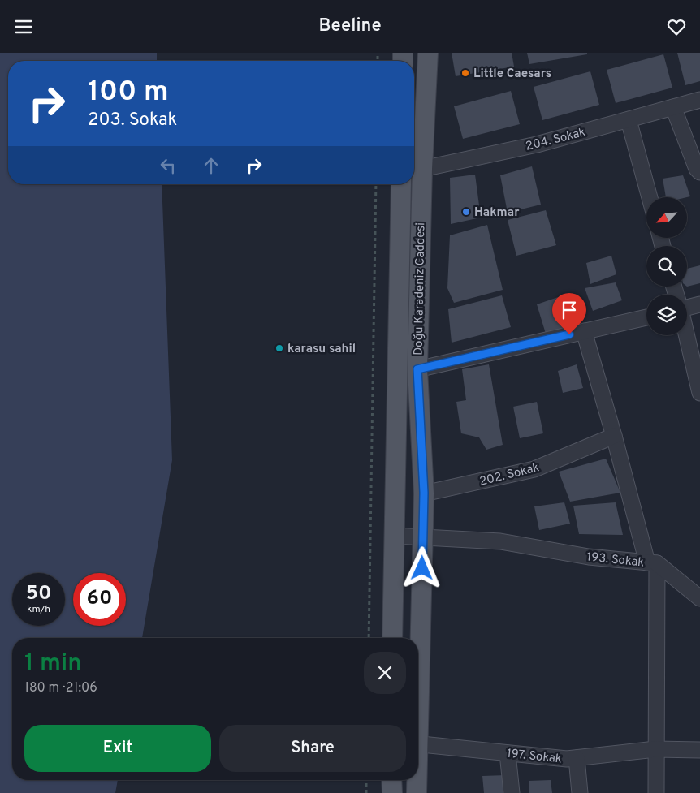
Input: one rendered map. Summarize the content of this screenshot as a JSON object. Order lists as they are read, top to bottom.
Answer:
{
  "streets": {
    "main road": ["Doğu Karadeniz Caddesi"],
    "street": [
      "204. Sokak",
      "202. Sokak",
      "193. Sokak",
      "197. Sokak"
    ]
  },
  "crossings": [
    ["204. Sokak", "Doğu Karadeniz Caddesi"],
    ["Doğu Karadeniz Caddesi", "202. Sokak"],
    ["Doğu Karadeniz Caddesi", "193. Sokak"],
    ["193. Sokak", "197. Sokak"]
  ],
  "places": ["Little Caesars", "Hakmar", "karasu sahil"],
  "north": "bottom left",
  "page": {
    "header": "Beeline",
    "turn": ["100 m", "203. Sokak"],
    "speed": "50 km/h",
    "limit": "60",
    "heading": ["1 min", "180 m · 21:06"],
    "buttons": ["Exit", "Share"]
  }
}
